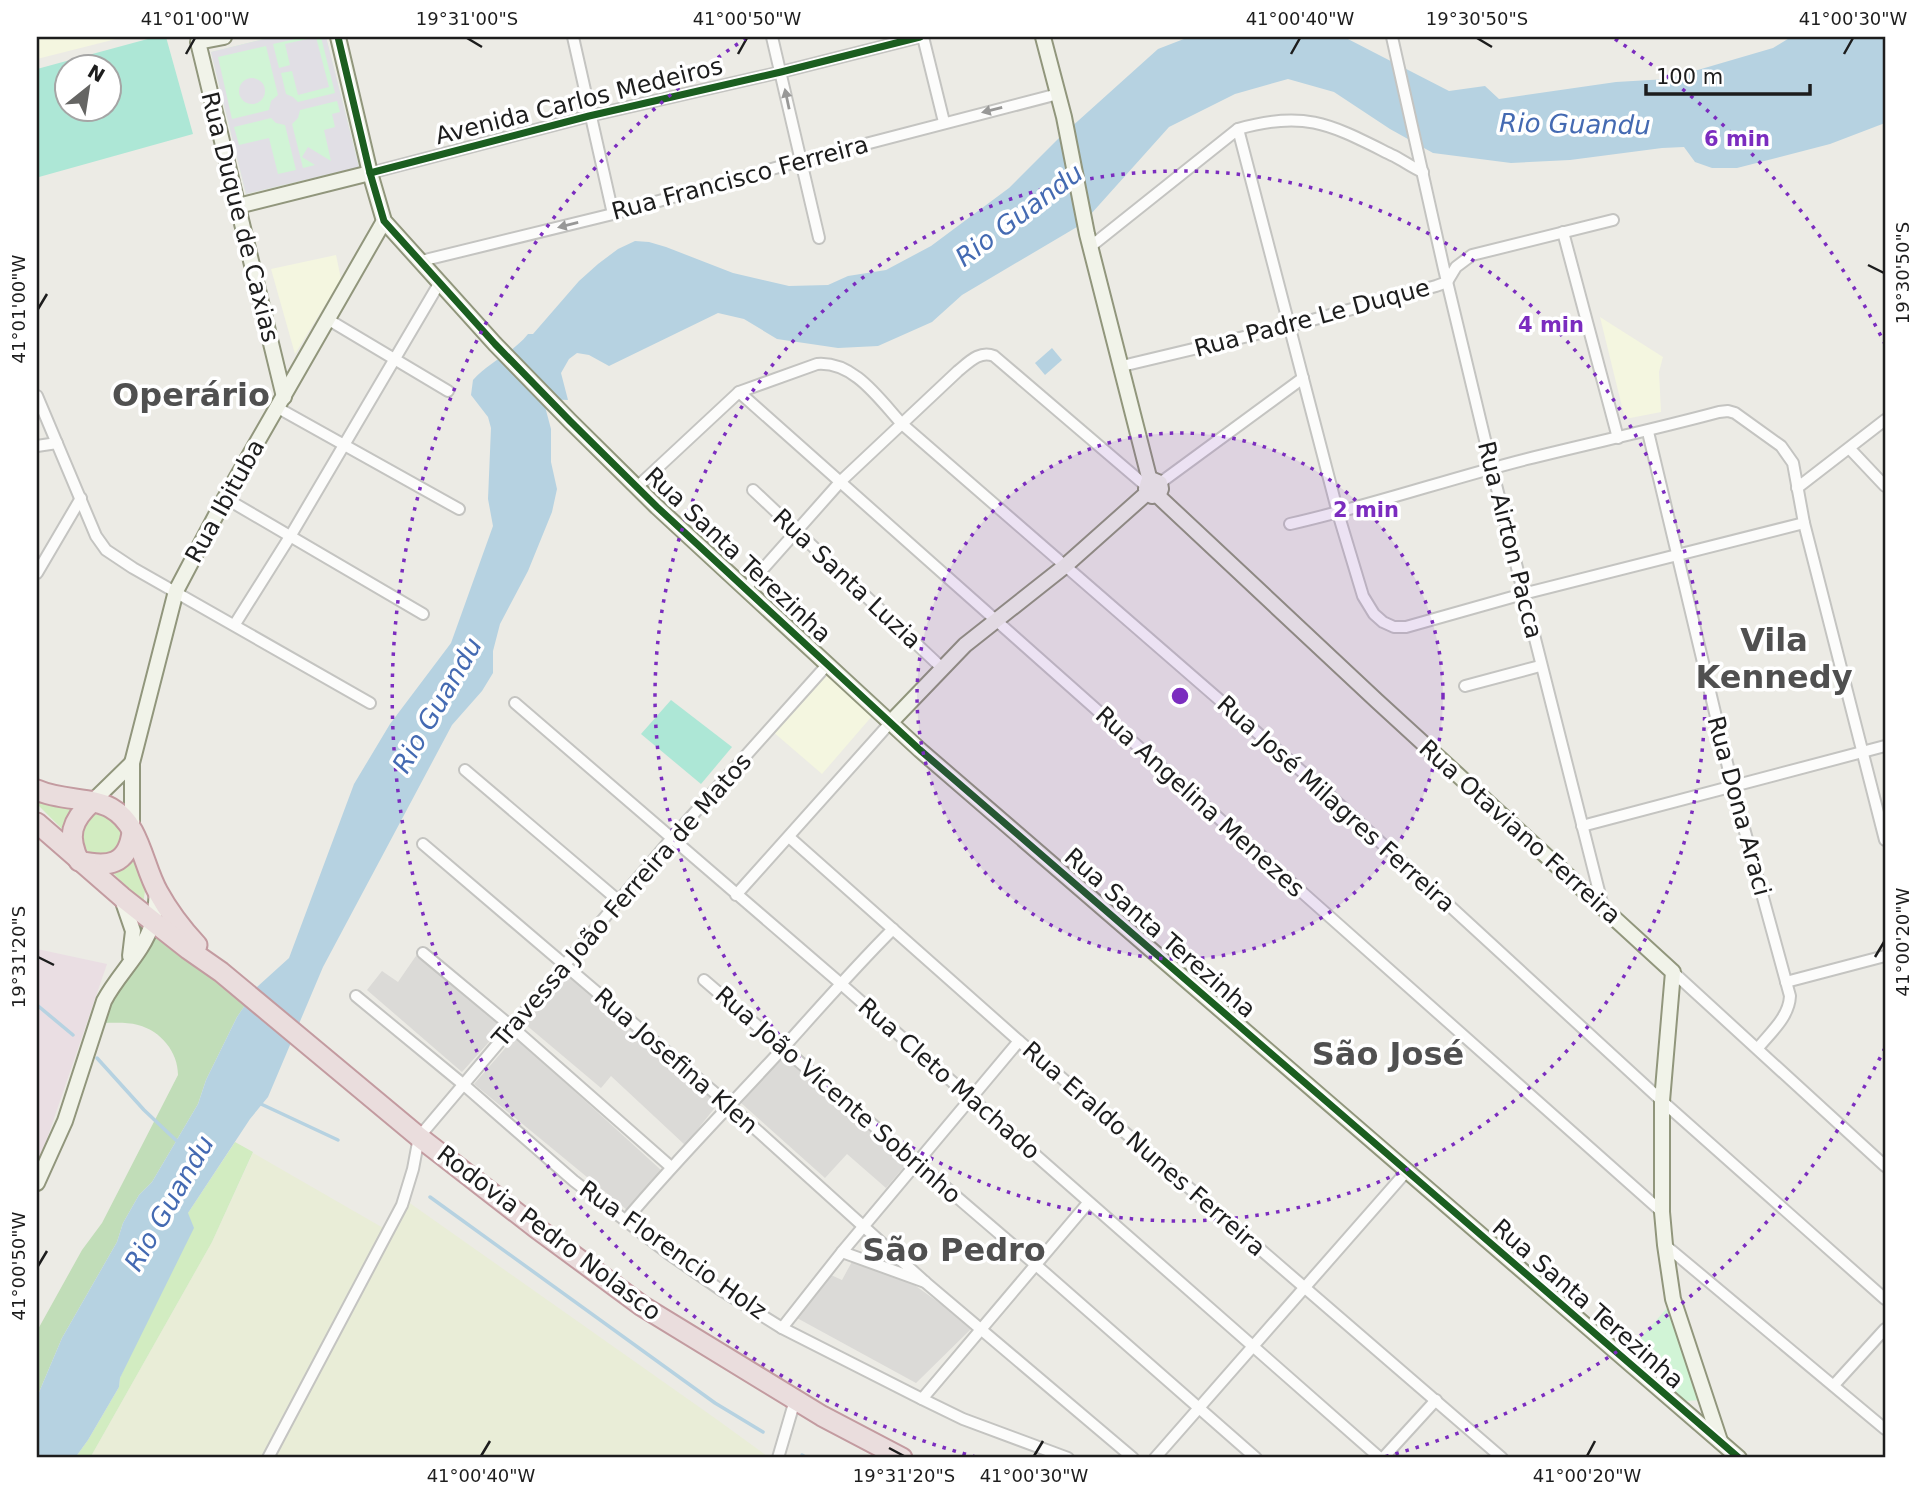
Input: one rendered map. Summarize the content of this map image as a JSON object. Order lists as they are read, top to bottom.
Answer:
{
  "streets": {
    "highway": ["Rodovia Pedro Nolasco"],
    "street": [
      "Avenida Carlos Medeiros",
      "Rua Francisco Ferreira",
      "Rua Duque de Caxias",
      "Rua Padre Le Duque",
      "Rua Ibituba",
      "Rua Airton Pacca",
      "Rua Santa Terezinha",
      "Rua Santa Luzia",
      "Rua Angelina Menezes",
      "Rua José Milagres Ferreira",
      "Rua Dona Araci",
      "Rua Otaviano Ferreira",
      "Travessa João Ferreira de Matos",
      "Rua Josefina Klen",
      "Rua Cleto Machado",
      "Rua João Vicente Sobrinho",
      "Rua Eraldo Nunes Ferreira",
      "Rua Florencio Holz"
    ]
  },
  "crossings": [
    ["Avenida Carlos Medeiros", "Rua Duque de Caxias"],
    ["Rua Francisco Ferreira", "Rua Santa Terezinha"],
    ["Rua Duque de Caxias", "Rua Ibituba"],
    ["Rua Padre Le Duque", "Rua Airton Pacca"],
    ["Rua Ibituba", "Rua Santa Terezinha"],
    ["Rua Ibituba", "Rodovia Pedro Nolasco"],
    ["Rua Airton Pacca", "Rua Otaviano Ferreira"],
    ["Rua Santa Terezinha", "Rua José Milagres Ferreira"],
    ["Rua Santa Terezinha", "Travessa João Ferreira de Matos"],
    ["Rua Angelina Menezes", "Rua José Milagres Ferreira"],
    ["Rua José Milagres Ferreira", "Rua Otaviano Ferreira"],
    ["Rua Dona Araci", "Rua Otaviano Ferreira"],
    ["Travessa João Ferreira de Matos", "Rua Josefina Klen"],
    ["Travessa João Ferreira de Matos", "Rua Cleto Machado"],
    ["Travessa João Ferreira de Matos", "Rodovia Pedro Nolasco"],
    ["Travessa João Ferreira de Matos", "Rua Florencio Holz"]
  ],
  "one_way": ["Rua Francisco Ferreira"],
  "districts": [
    "Operário",
    "Vila Kennedy",
    "São José",
    "São Pedro"
  ],
  "water": ["Rio Guandu"],
  "scale_bar": "100 m",
  "north": "top right",
  "coordinates": [
    "41°01'00\"W",
    "19°31'00\"S",
    "41°00'50\"W",
    "41°00'40\"W",
    "19°30'50\"S",
    "41°00'30\"W",
    "41°00'20\"W",
    "19°31'20\"S"
  ],
  "rings": ["6 min", "4 min", "2 min"]
}
